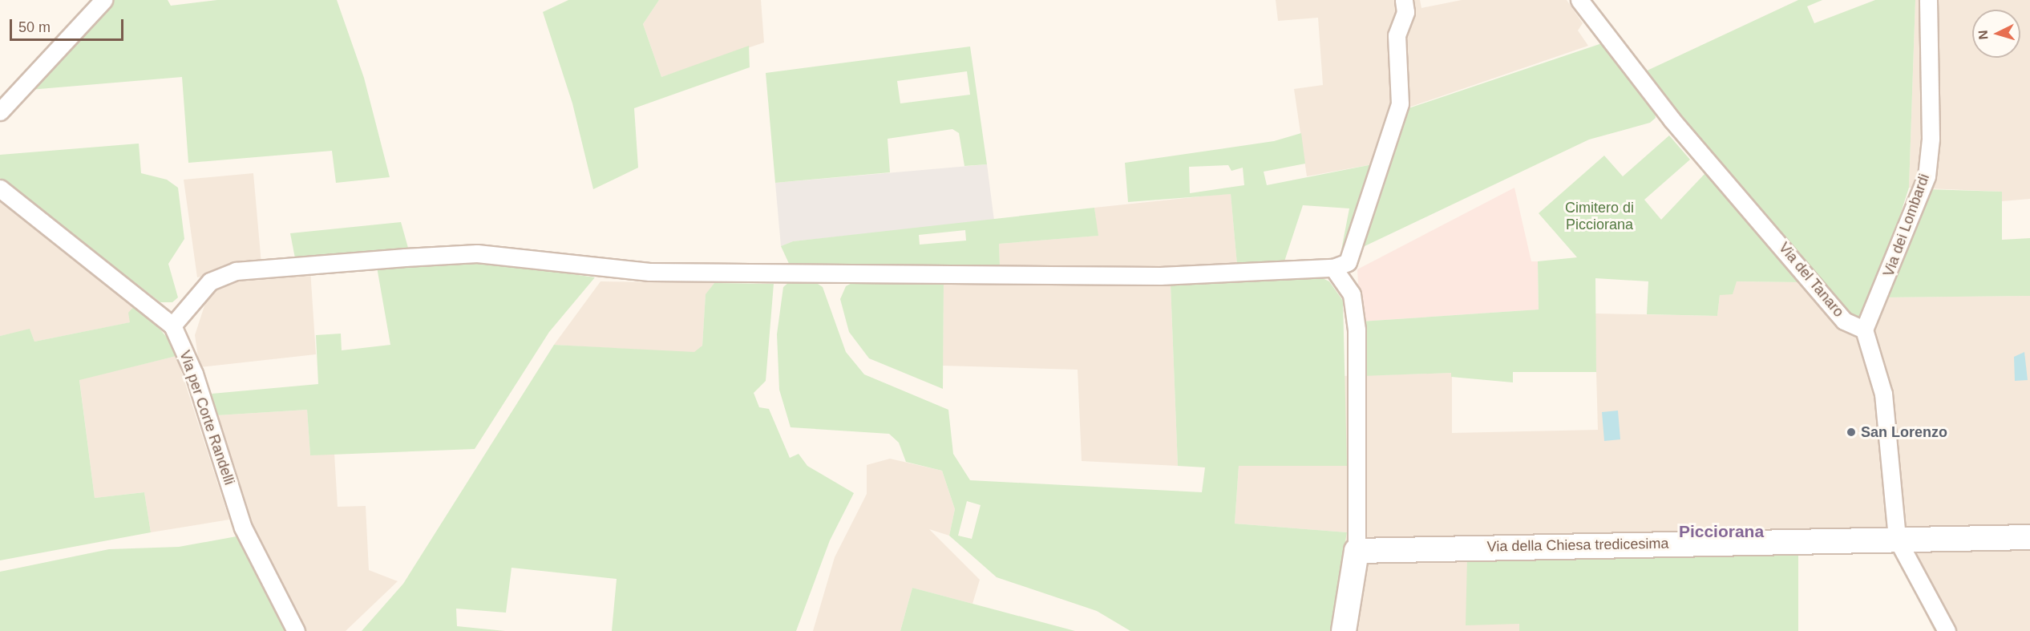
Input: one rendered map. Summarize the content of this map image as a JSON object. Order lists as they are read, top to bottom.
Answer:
{
  "streets": {
    "street": [
      "Via dei Lombardi",
      "Via del Tanaro",
      "Via per Corte Randelli",
      "Via della Chiesa tredicesima"
    ]
  },
  "crossings": [
    ["Via dei Lombardi", "Via del Tanaro"]
  ],
  "districts": ["Picciorana"],
  "parks": ["Cimitero di Picciorana"],
  "places": ["San Lorenzo"],
  "scale_bar": "50 m",
  "north": "left"
}
